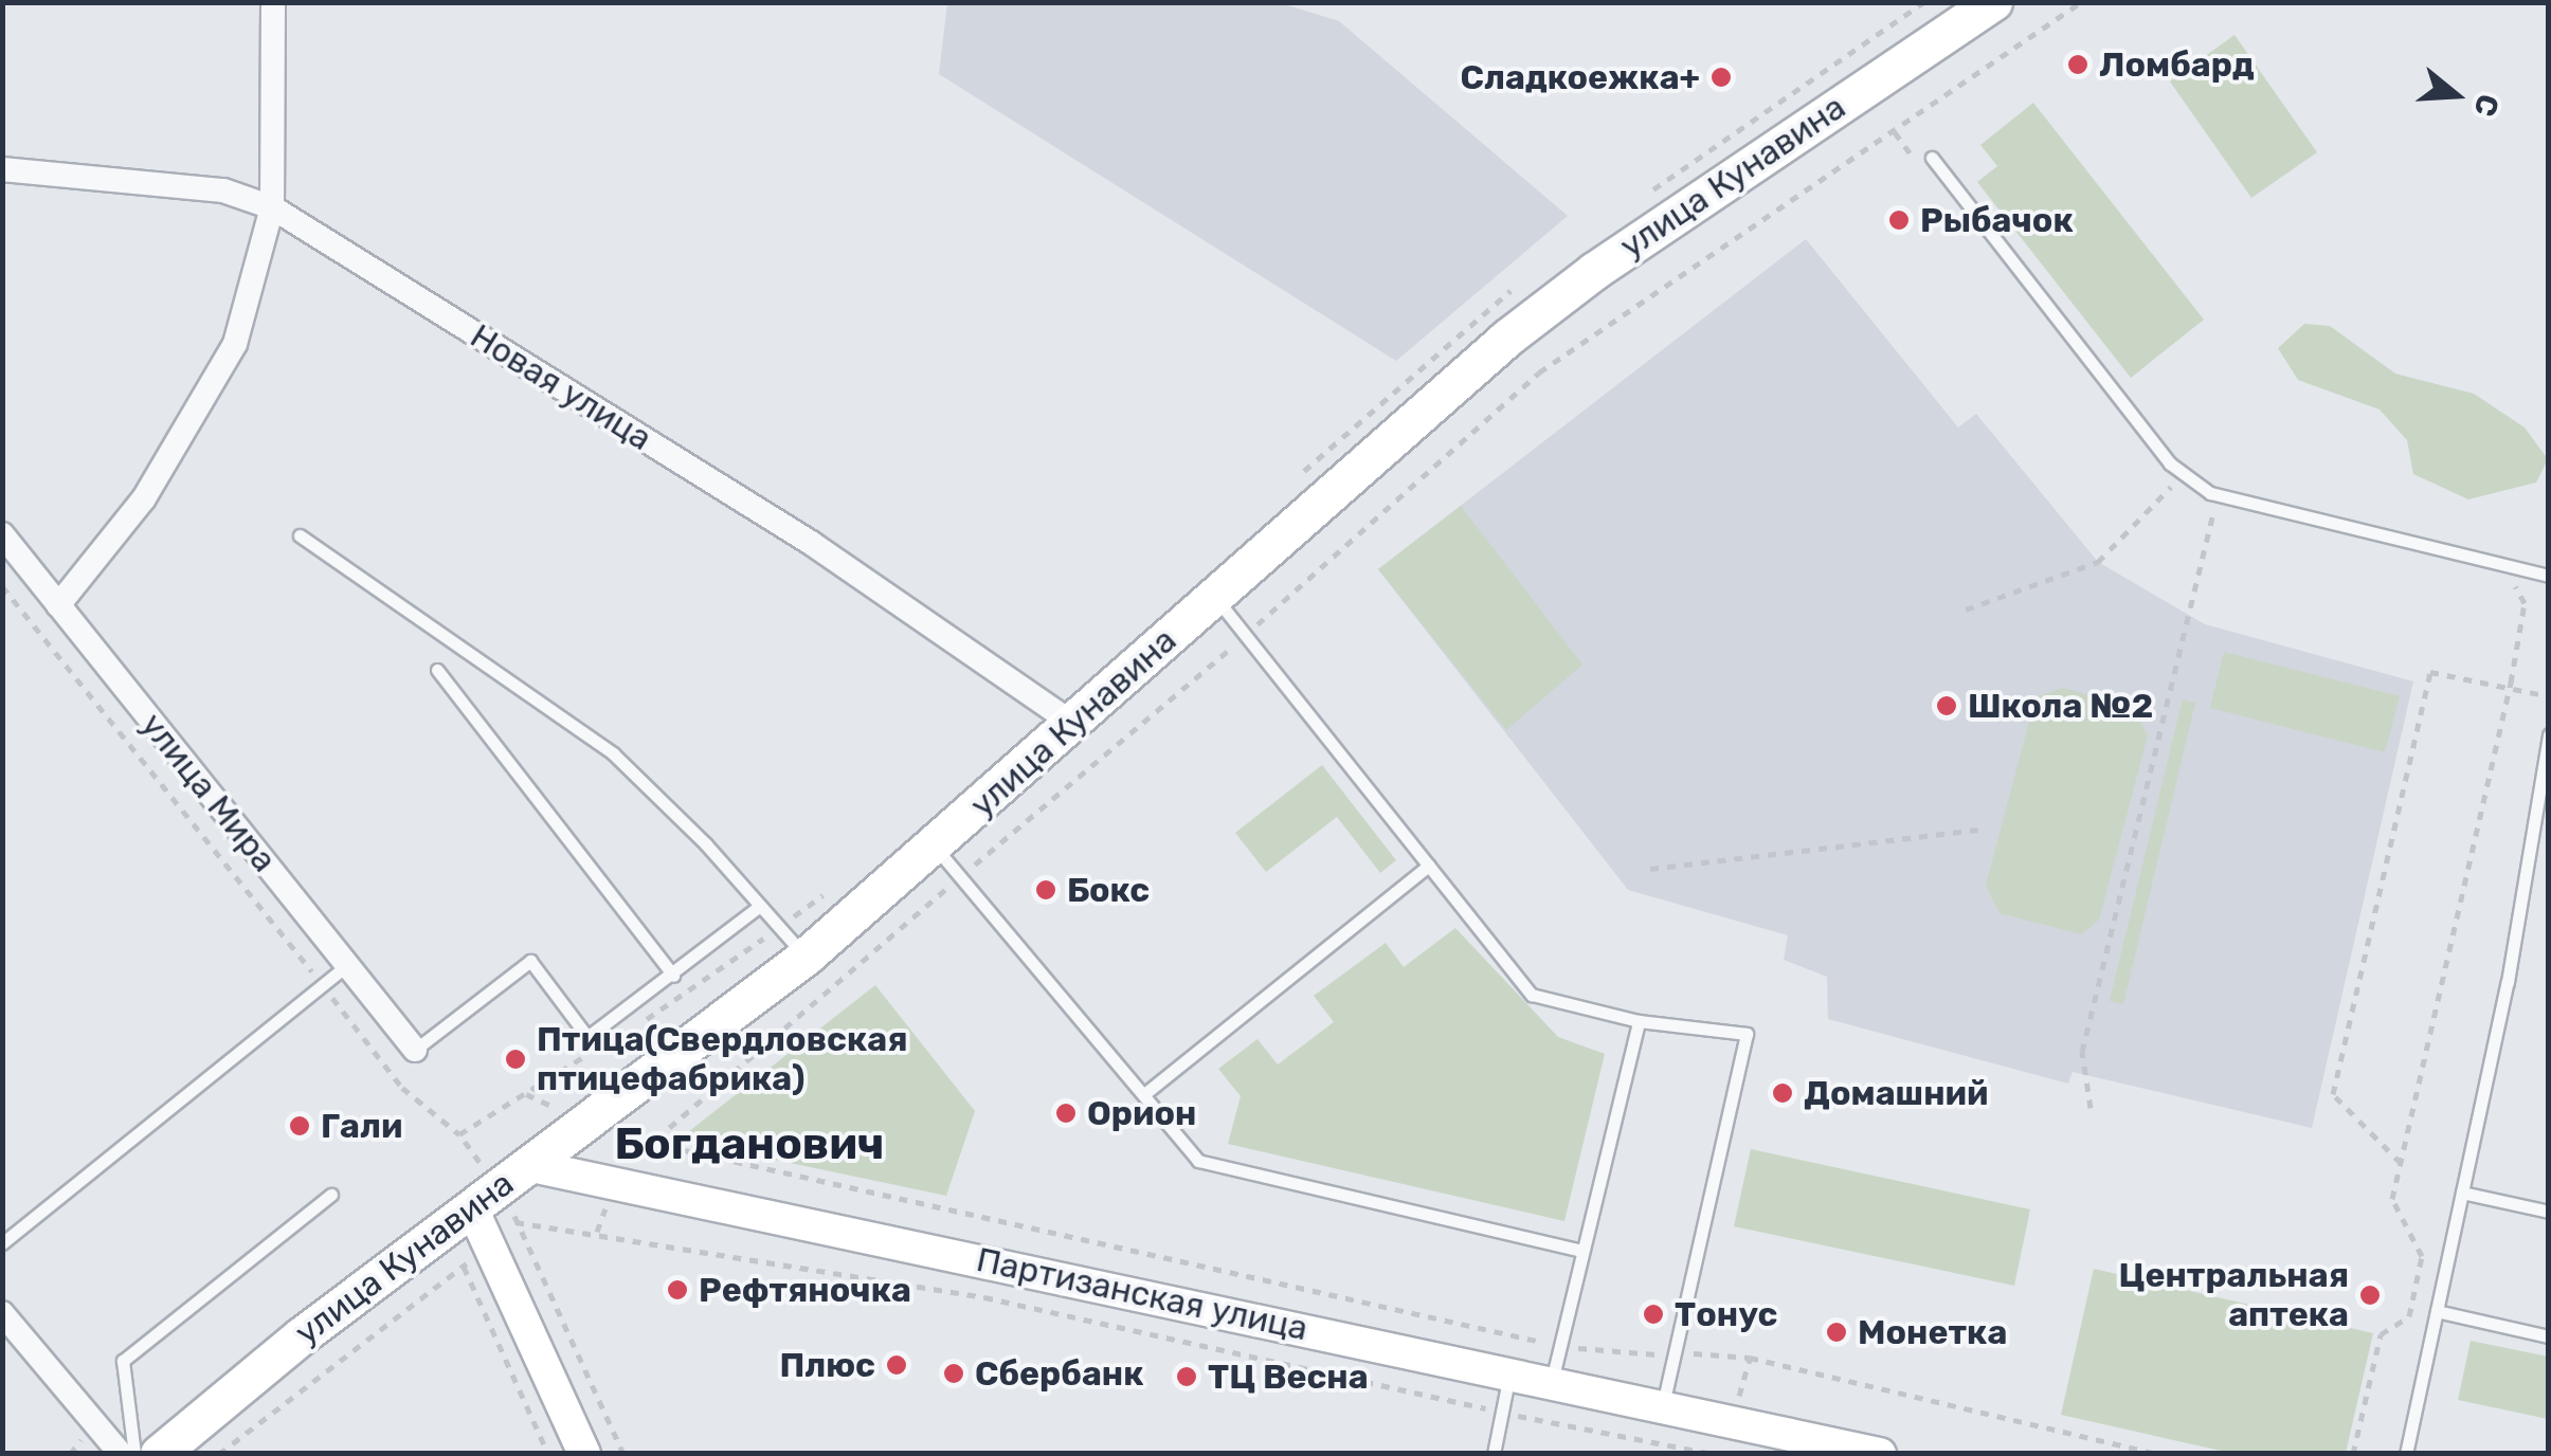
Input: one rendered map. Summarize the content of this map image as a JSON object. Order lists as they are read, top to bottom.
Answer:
{
  "streets": {
    "main road": ["улица Кунавина"],
    "street": ["Новая улица", "улица Мира", "Партизанская улица"]
  },
  "crossings": [
    ["улица Кунавина", "Новая улица"],
    ["улица Кунавина", "Партизанская улица"]
  ],
  "districts": ["Богданович"],
  "places": [
    "Ломбард",
    "Сладкоежка+",
    "Рыбачок",
    "Школа №2",
    "Бокс",
    "Птица(Свердловская птицефабрика)",
    "Домашний",
    "Орион",
    "Гали",
    "Рефтяночка",
    "Центральная аптека",
    "Тонус",
    "Монетка",
    "Плюс",
    "Сбербанк",
    "ТЦ Весна"
  ],
  "north": "right"
}
